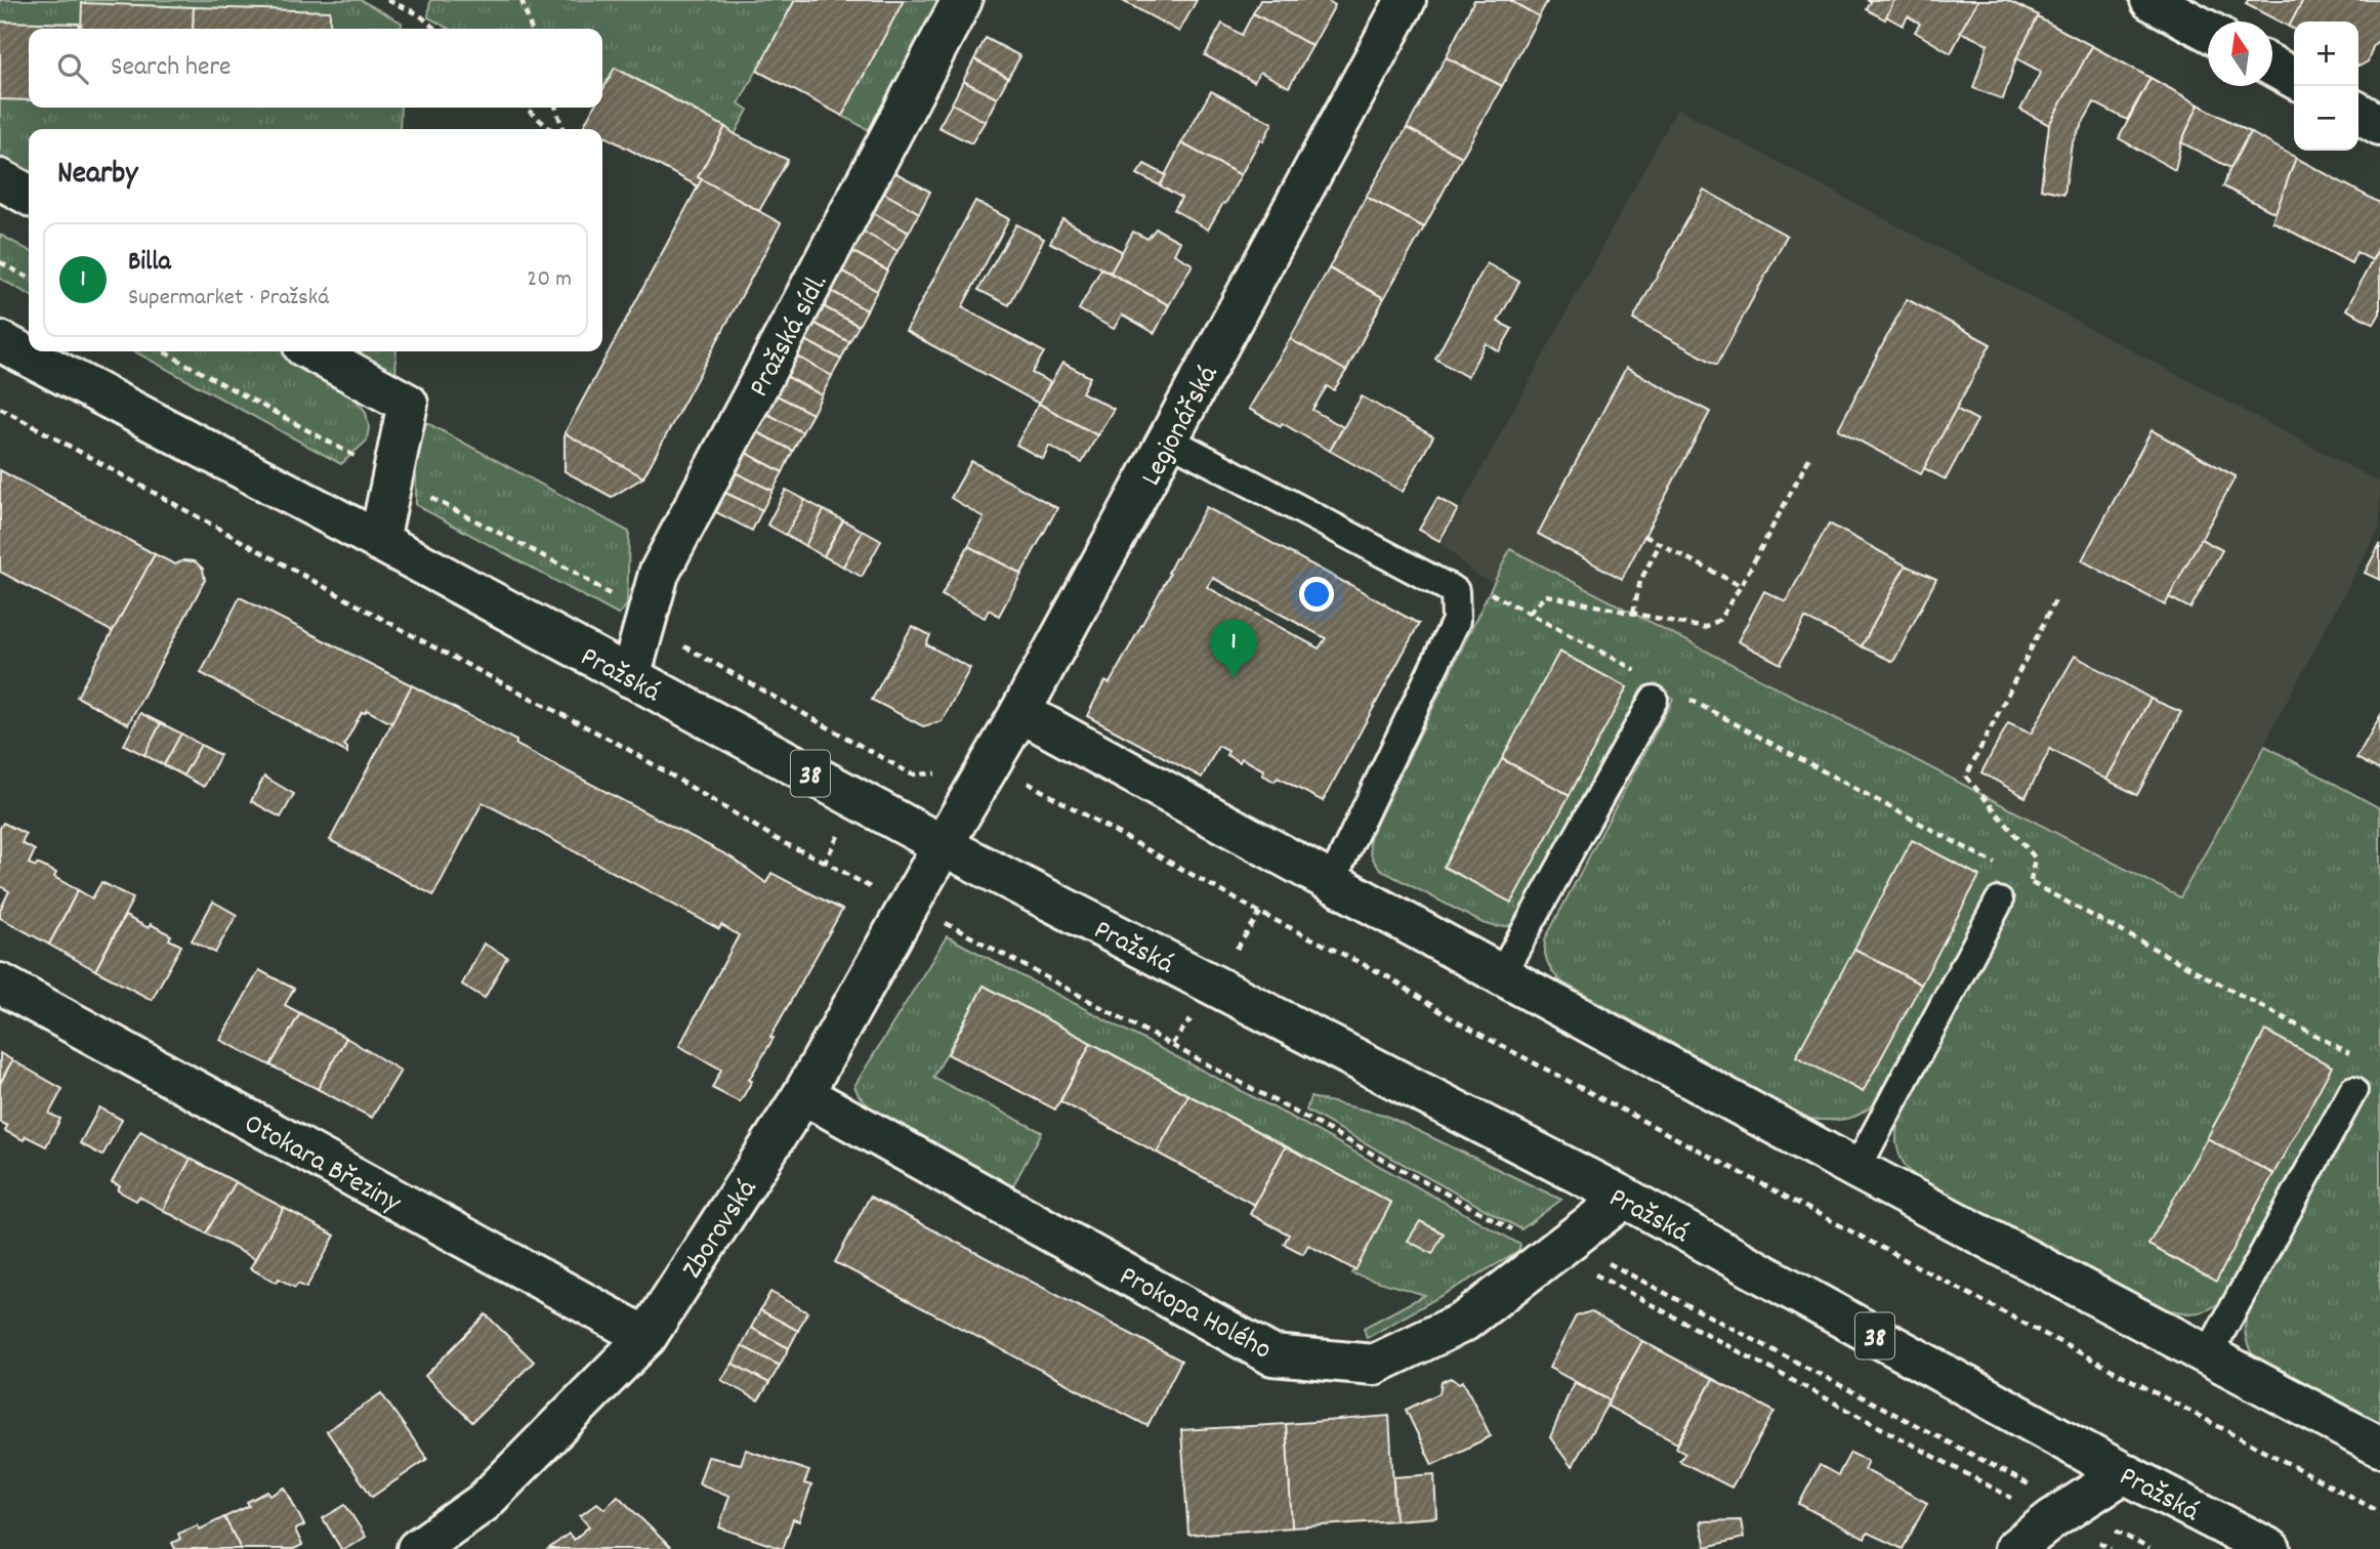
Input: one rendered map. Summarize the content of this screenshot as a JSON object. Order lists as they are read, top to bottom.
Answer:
{
  "streets": {
    "street": [
      "Pražská sídl.",
      "Legionářská",
      "Pražská",
      "38",
      "Otokara Březiny",
      "Zborovská",
      "Prokopa Holého"
    ]
  },
  "crossings": [
    ["Pražská sídl.", "Pražská"],
    ["Legionářská", "Pražská"],
    ["Legionářská", "Zborovská"],
    ["Pražská", "Zborovská"],
    ["Pražská", "Prokopa Holého"],
    ["Otokara Březiny", "Zborovská"],
    ["Zborovská", "Prokopa Holého"]
  ],
  "north": "top",
  "page": {
    "map_buttons": ["+", "−"],
    "search": "Search here",
    "heading": "Nearby",
    "list": [
      {
        "mark": "1",
        "name": "Billa",
        "note": "Supermarket · Pražská",
        "value": "20 m"
      }
    ],
    "pins": "1"
  }
}
